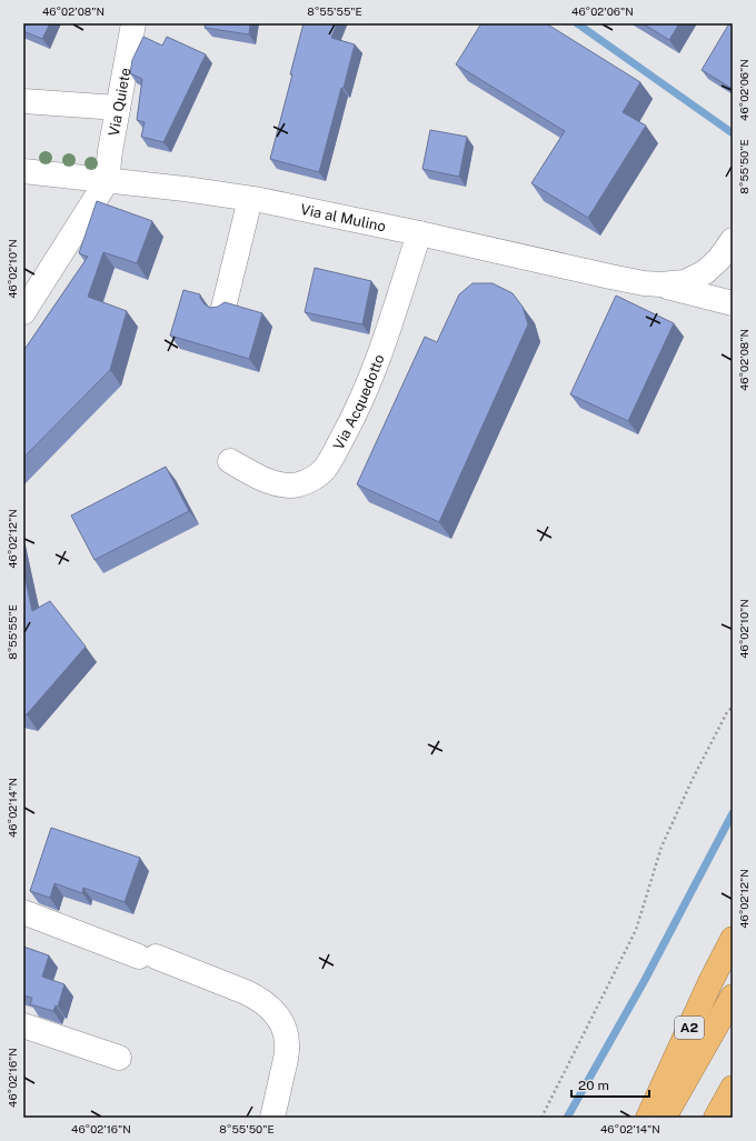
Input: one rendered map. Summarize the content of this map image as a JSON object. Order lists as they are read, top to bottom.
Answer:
{
  "streets": {
    "highway": ["A2"],
    "street": ["Via Quiete", "Via al Mulino", "Via Acquedotto"]
  },
  "crossings": [
    ["Via Quiete", "Via al Mulino"],
    ["Via al Mulino", "Via Acquedotto"]
  ],
  "scale_bar": "20 m",
  "coordinates": [
    "46°02'08\"N",
    "8°55'55\"E",
    "46°02'06\"N",
    "8°55'50\"E",
    "46°02'10\"N",
    "46°02'12\"N",
    "46°02'14\"N",
    "46°02'16\"N"
  ]
}
